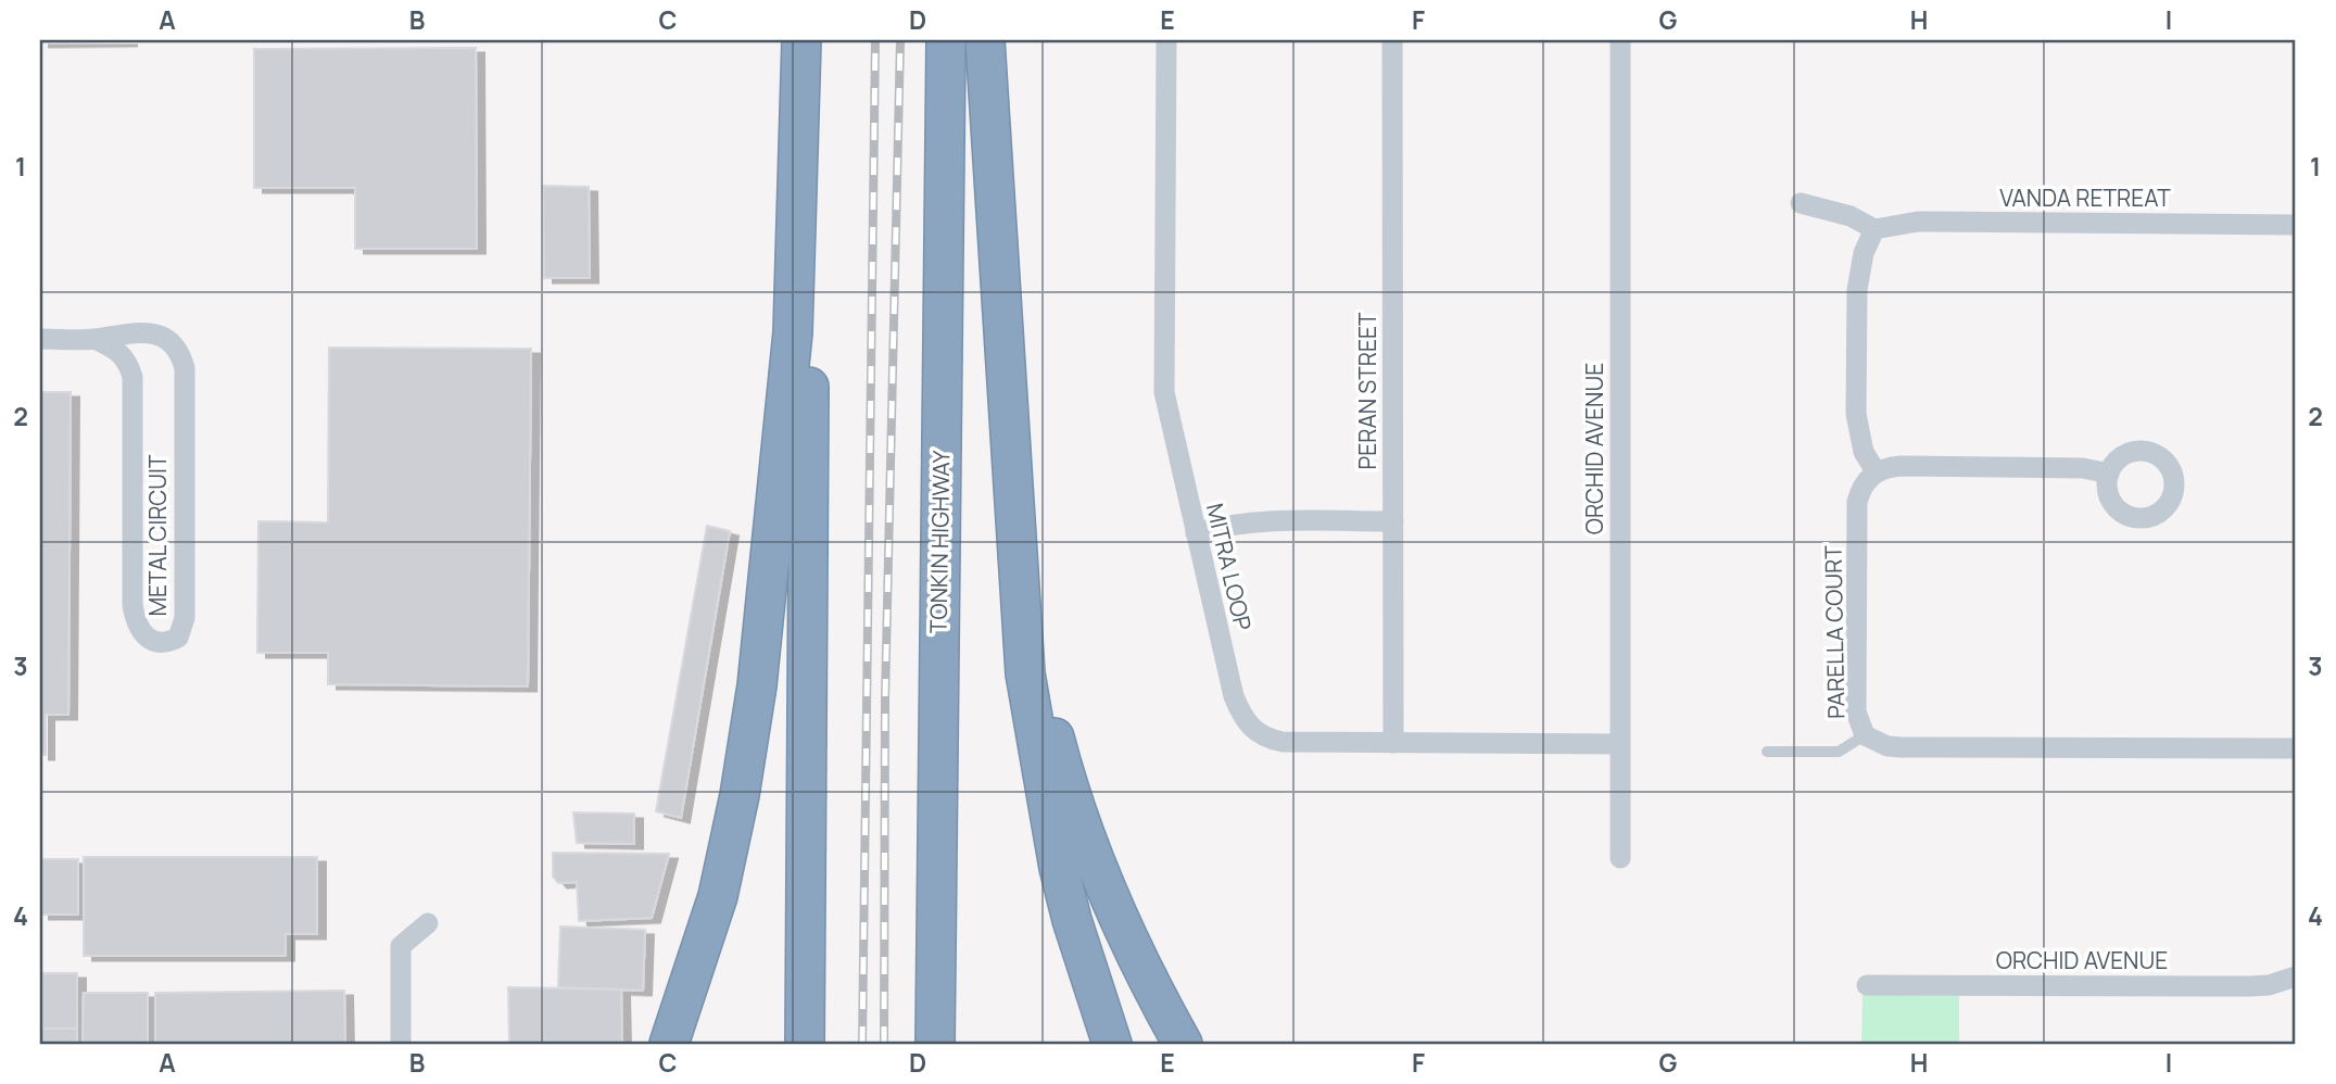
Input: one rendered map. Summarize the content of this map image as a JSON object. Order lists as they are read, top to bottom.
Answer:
{
  "streets": {
    "highway": ["TONKIN HIGHWAY"],
    "street": [
      "VANDA RETREAT",
      "PERAN STREET",
      "ORCHID AVENUE",
      "METAL CIRCUIT",
      "MITRA LOOP",
      "PARELLA COURT"
    ]
  },
  "crossings": [
    ["PERAN STREET", "MITRA LOOP"],
    ["ORCHID AVENUE", "MITRA LOOP"]
  ],
  "grid": {
    "columns": [
      "A",
      "B",
      "C",
      "D",
      "E",
      "F",
      "G",
      "H",
      "I"
    ],
    "rows": [
      "1",
      "2",
      "3",
      "4"
    ]
  }
}
